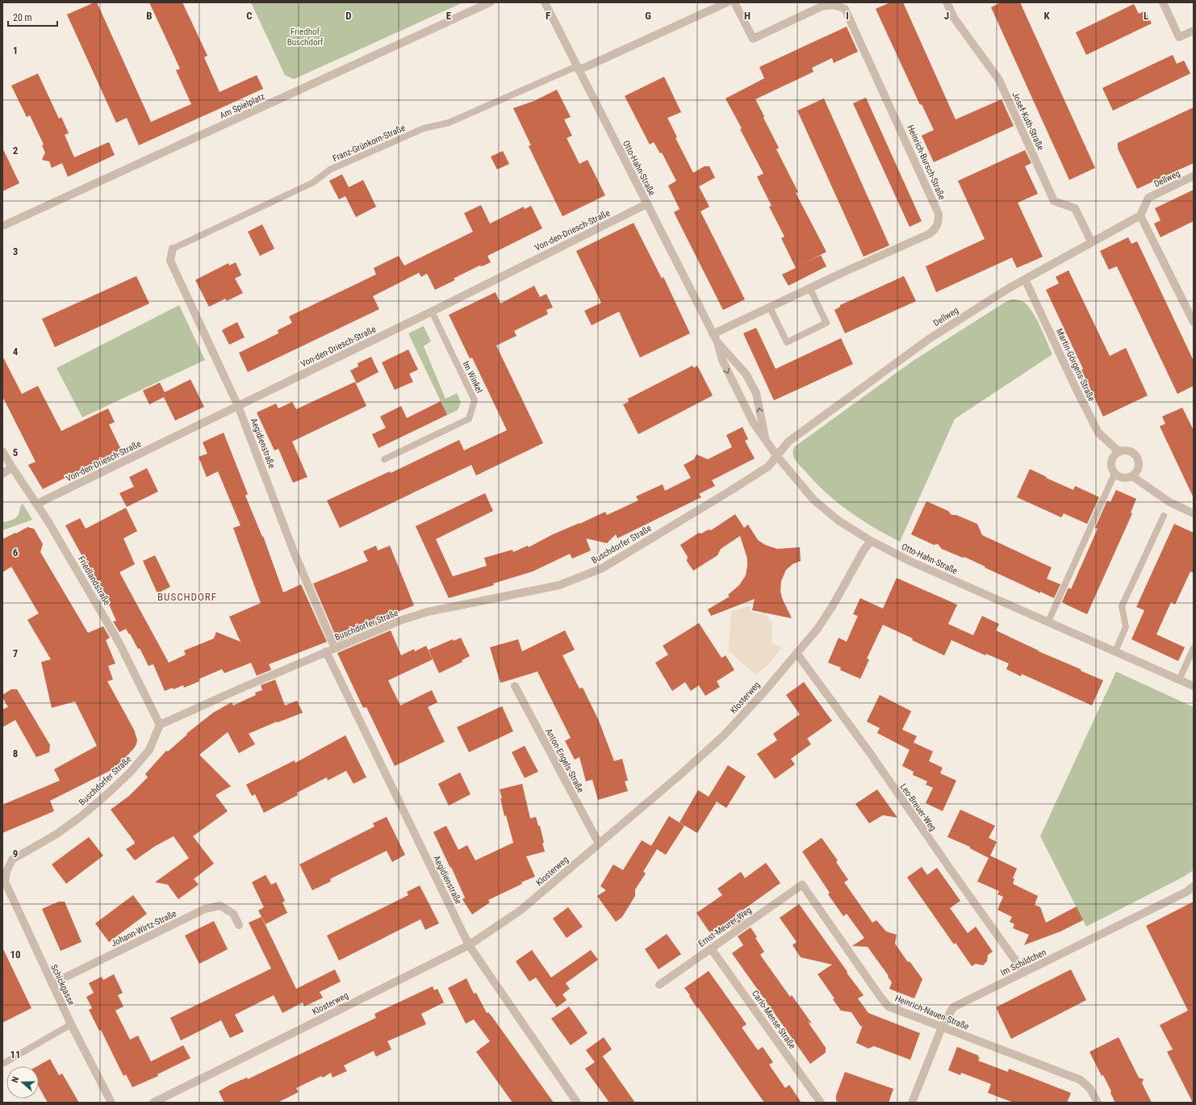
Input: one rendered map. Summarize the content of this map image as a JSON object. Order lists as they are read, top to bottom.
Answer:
{
  "streets": {
    "street": [
      "Am Spielplatz",
      "Josef-Kuth-Straße",
      "Heinrich-Bursch-Straße",
      "Otto-Hahn-Straße",
      "Dellweg",
      "Von-den-Driesch-Straße",
      "Martin-Görgens-Straße",
      "Aegidienstraße",
      "Buschdorfer Straße",
      "Friedlandstraße",
      "Klosterweg",
      "Anton-Engels-Straße",
      "Leo-Breuer-Weg",
      "Ernst-Meurer-Weg",
      "Johann-Wirtz-Straße",
      "Im Schildchen",
      "Schickgasse",
      "Heinrich-Nauen-Straße",
      "Carlo-Mense-Straße"
    ],
    "lane": ["Franz-Grünkorn-Straße", "Im Winkel"]
  },
  "crossings": [
    ["Josef-Kuth-Straße", "Dellweg"],
    ["Franz-Grünkorn-Straße", "Otto-Hahn-Straße"],
    ["Franz-Grünkorn-Straße", "Aegidienstraße"],
    ["Heinrich-Bursch-Straße", "Otto-Hahn-Straße"],
    ["Otto-Hahn-Straße", "Dellweg"],
    ["Otto-Hahn-Straße", "Von-den-Driesch-Straße"],
    ["Otto-Hahn-Straße", "Buschdorfer Straße"],
    ["Otto-Hahn-Straße", "Klosterweg"],
    ["Dellweg", "Martin-Görgens-Straße"],
    ["Dellweg", "Buschdorfer Straße"],
    ["Von-den-Driesch-Straße", "Im Winkel"],
    ["Von-den-Driesch-Straße", "Aegidienstraße"],
    ["Von-den-Driesch-Straße", "Friedlandstraße"],
    ["Aegidienstraße", "Buschdorfer Straße"],
    ["Aegidienstraße", "Klosterweg"],
    ["Buschdorfer Straße", "Friedlandstraße"],
    ["Buschdorfer Straße", "Schickgasse"],
    ["Klosterweg", "Anton-Engels-Straße"],
    ["Klosterweg", "Leo-Breuer-Weg"],
    ["Leo-Breuer-Weg", "Im Schildchen"],
    ["Ernst-Meurer-Weg", "Heinrich-Nauen-Straße"],
    ["Ernst-Meurer-Weg", "Carlo-Mense-Straße"],
    ["Johann-Wirtz-Straße", "Schickgasse"],
    ["Im Schildchen", "Heinrich-Nauen-Straße"]
  ],
  "districts": ["BUSCHDORF"],
  "parks": ["Friedhof Buschdorf"],
  "scale_bar": "20 m",
  "north": "left",
  "grid": {
    "columns": [
      "B",
      "C",
      "D",
      "E",
      "F",
      "G",
      "H",
      "I",
      "J",
      "K",
      "L"
    ],
    "rows": [
      "1",
      "2",
      "3",
      "4",
      "5",
      "6",
      "7",
      "8",
      "9",
      "10",
      "11"
    ]
  }
}
